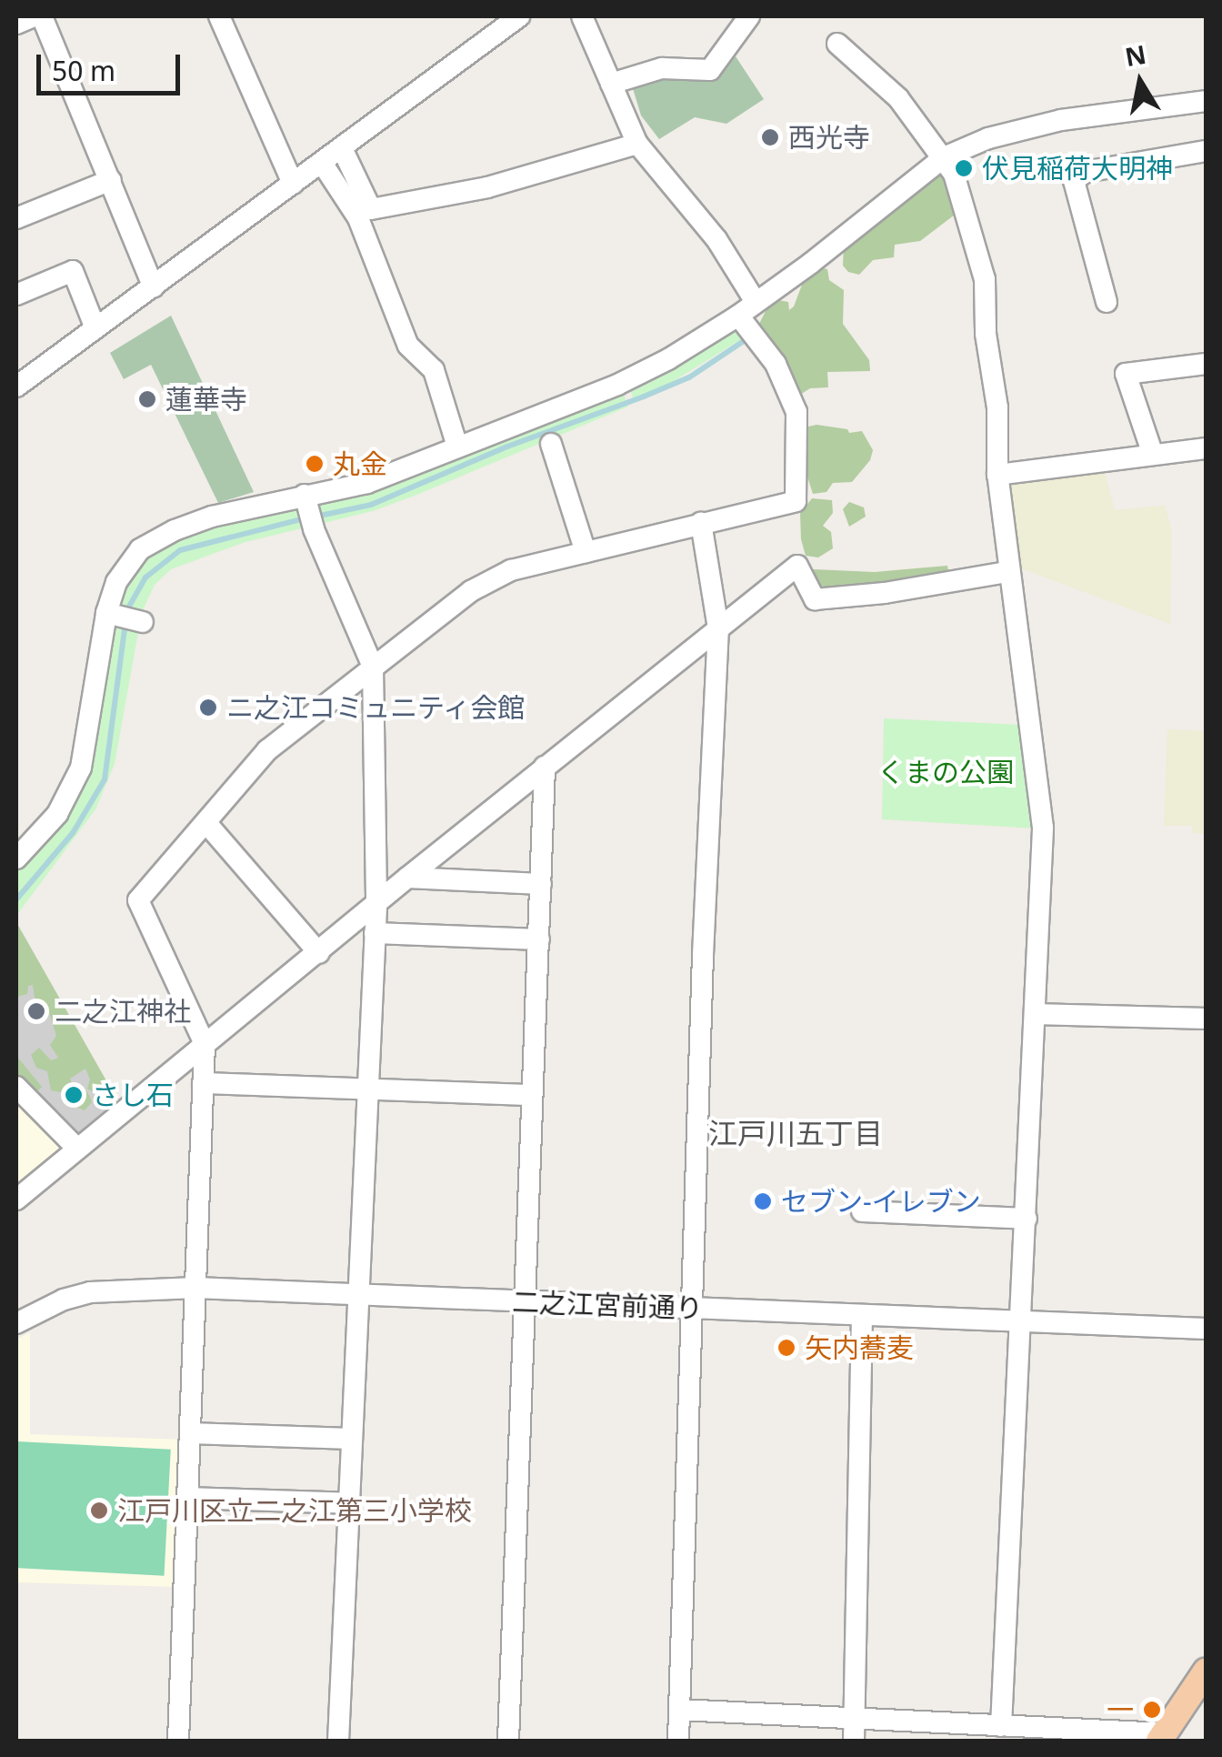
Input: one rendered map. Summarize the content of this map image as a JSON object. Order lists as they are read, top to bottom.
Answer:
{
  "streets": {
    "street": ["二之江宮前通り"]
  },
  "districts": ["江戸川五丁目"],
  "parks": ["くまの公園"],
  "places": [
    "西光寺",
    "伏見稲荷大明神",
    "蓮華寺",
    "丸金",
    "ニ之江コミュニティ会館",
    "二之江神社",
    "さし石",
    "セブン-イレブン",
    "矢内蕎麦",
    "江戸川区立二之江第三小学校",
    "一"
  ],
  "scale_bar": "50 m",
  "north": "top"
}
